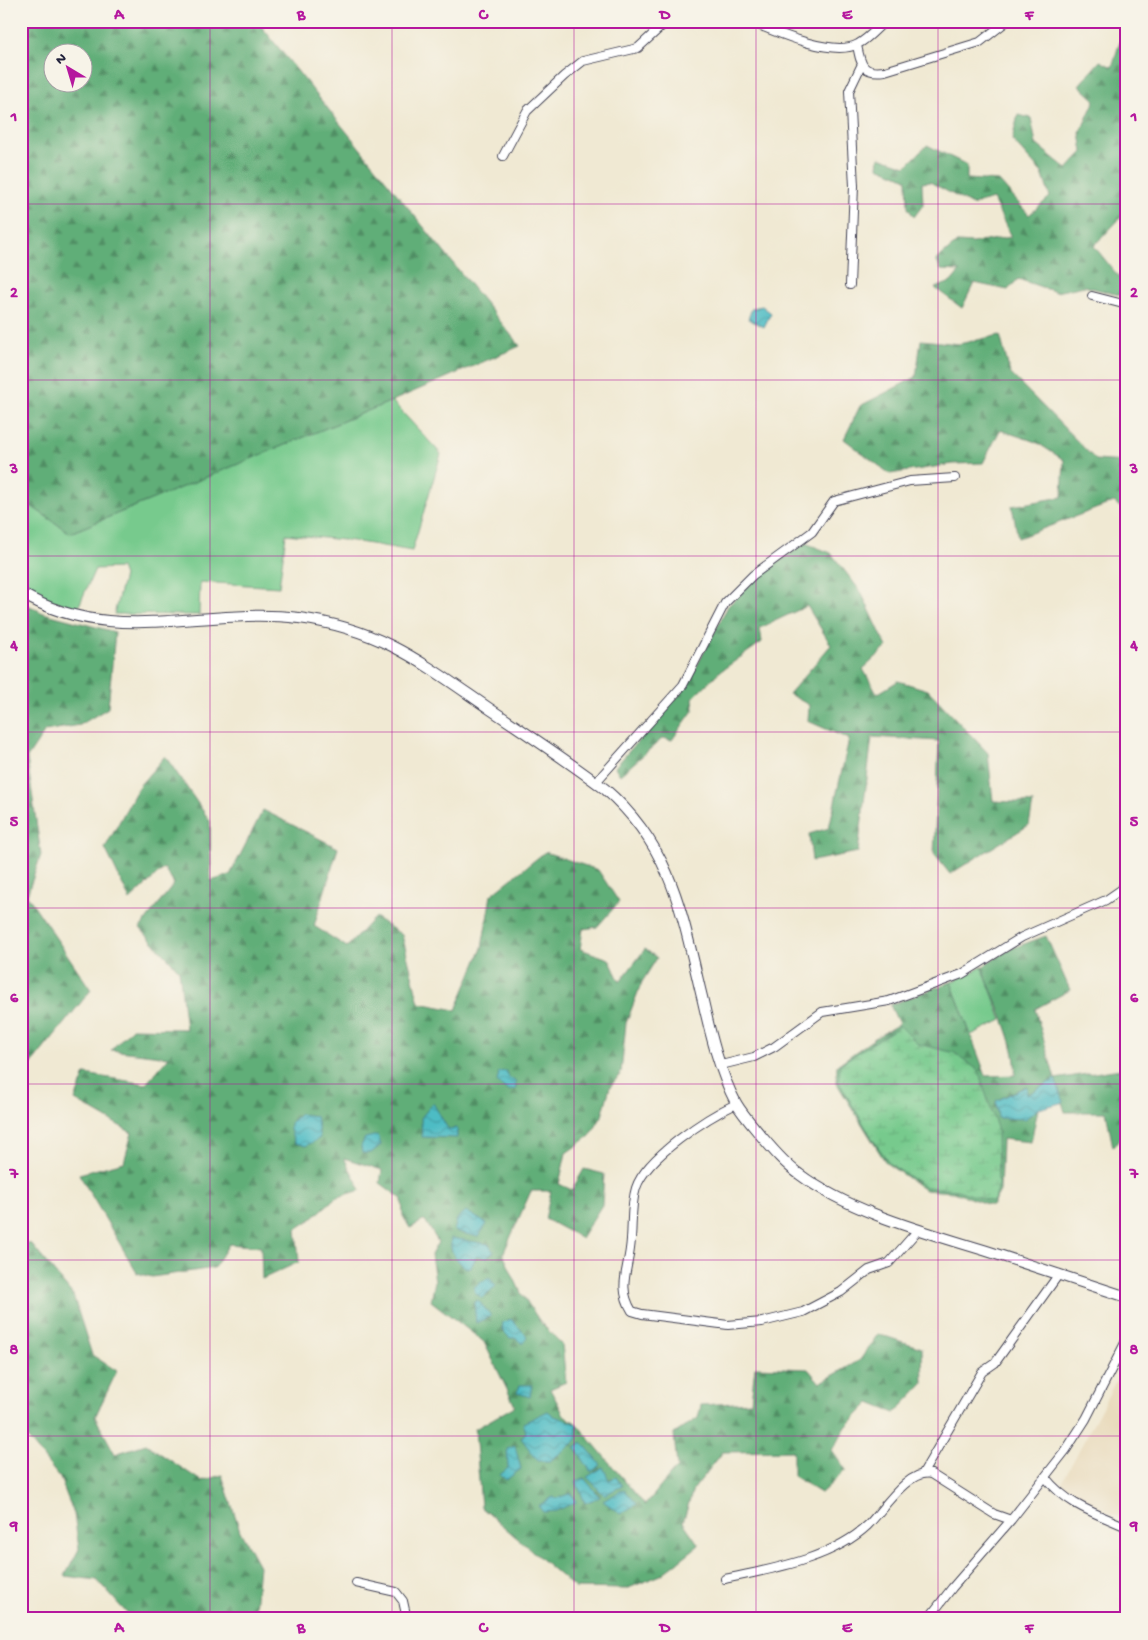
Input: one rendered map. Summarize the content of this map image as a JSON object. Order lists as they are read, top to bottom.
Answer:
{
  "north": "top left",
  "grid": {
    "columns": [
      "A",
      "B",
      "C",
      "D",
      "E",
      "F"
    ],
    "rows": [
      "1",
      "2",
      "3",
      "4",
      "5",
      "6",
      "7",
      "8",
      "9"
    ]
  }
}
